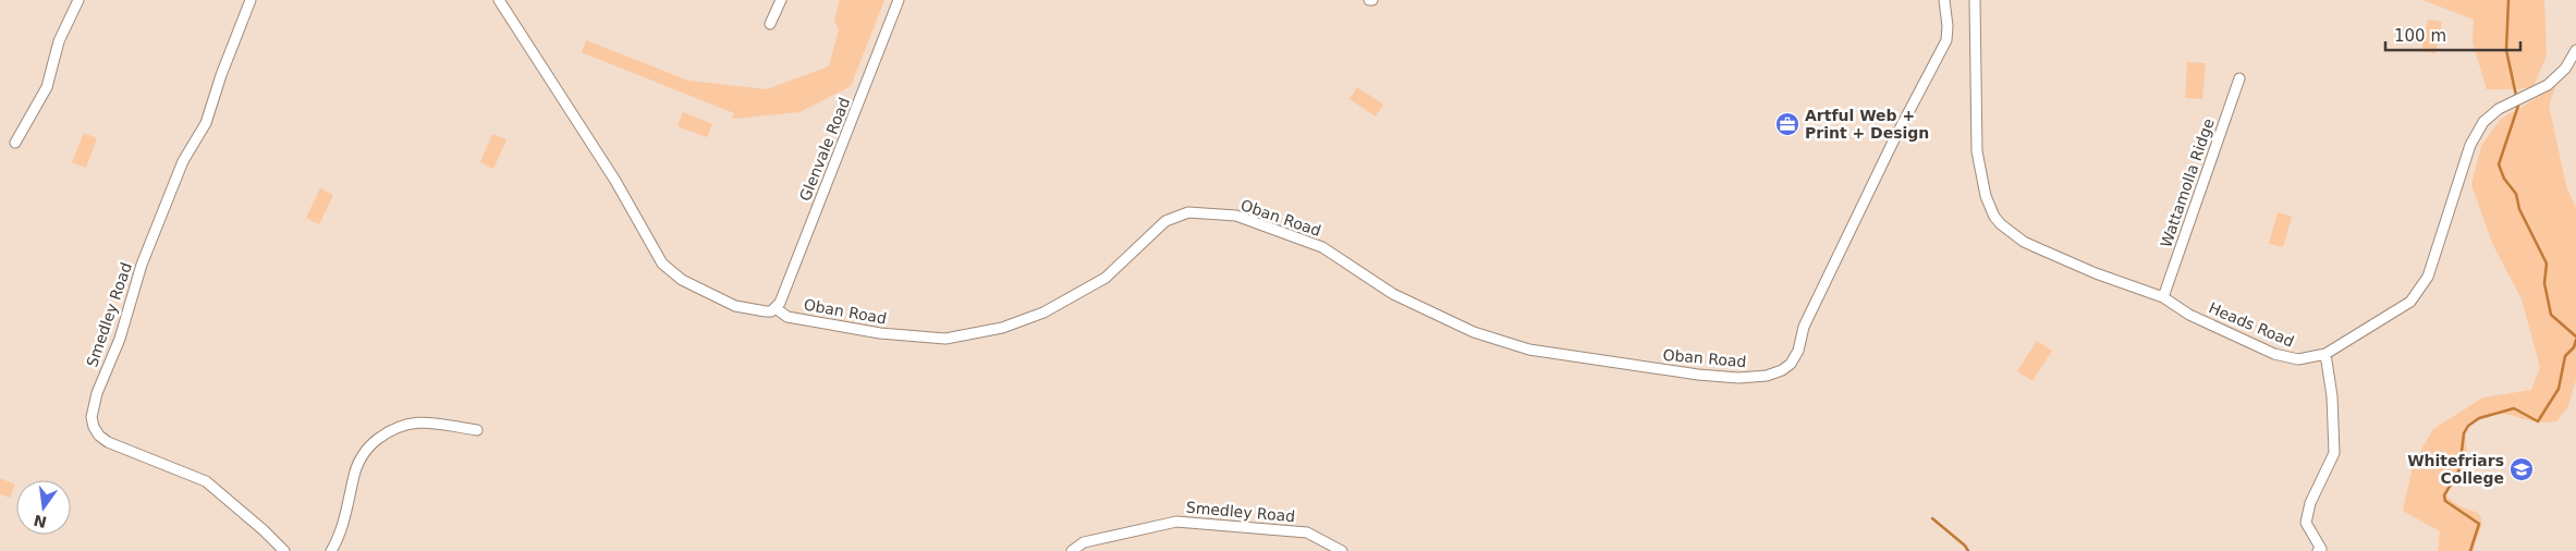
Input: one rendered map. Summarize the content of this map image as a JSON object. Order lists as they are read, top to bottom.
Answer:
{
  "streets": {
    "street": [
      "Glenvale Road",
      "Wattamolla Ridge",
      "Oban Road",
      "Smedley Road",
      "Heads Road"
    ]
  },
  "crossings": [
    ["Glenvale Road", "Oban Road"],
    ["Wattamolla Ridge", "Heads Road"]
  ],
  "places": {
    "office": ["Artful Web + Print + Design"],
    "school or university": ["Whitefriars College"]
  },
  "scale_bar": "100 m",
  "north": "bottom"
}
